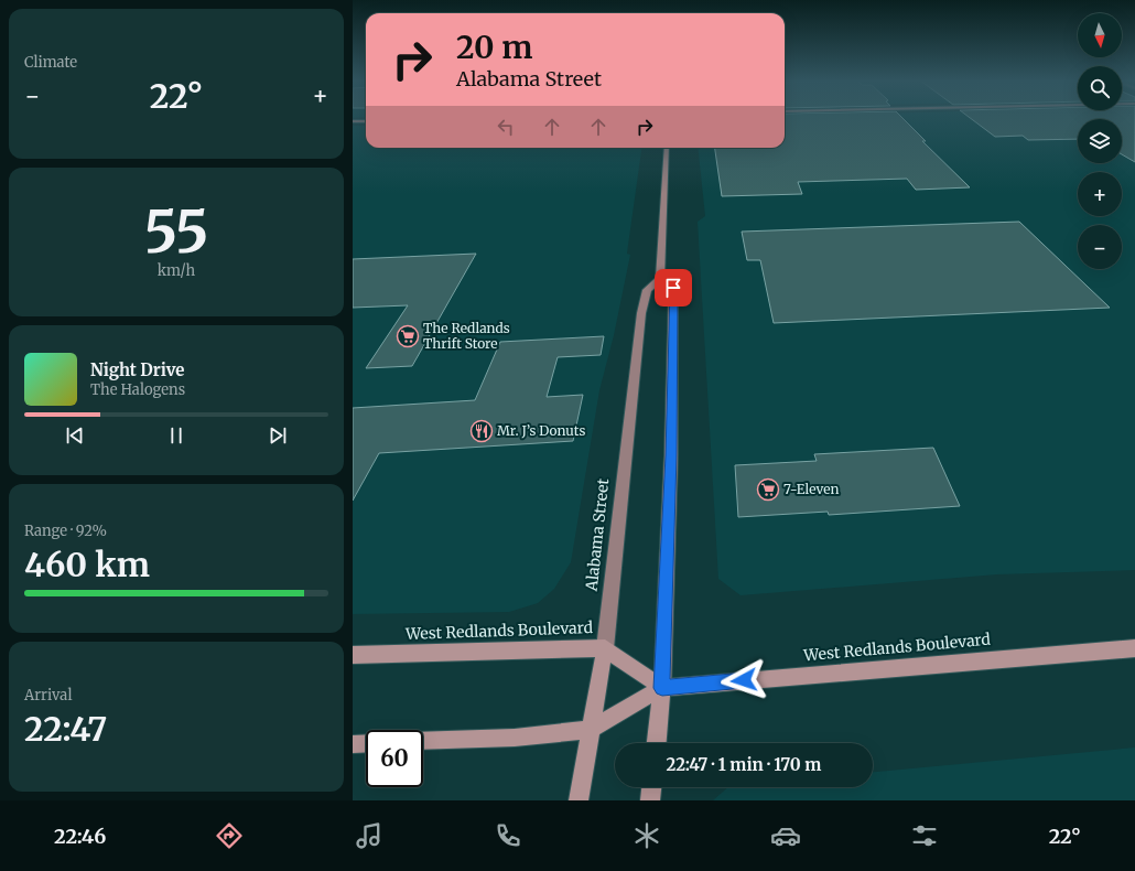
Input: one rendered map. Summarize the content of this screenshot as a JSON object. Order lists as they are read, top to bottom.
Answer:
{
  "streets": {
    "main road": ["Alabama Street", "West Redlands Boulevard"]
  },
  "crossings": [
    ["Alabama Street", "West Redlands Boulevard"]
  ],
  "places": {
    "supermarket": ["The Redlands Thrift Store", "7-Eleven"],
    "restaurant": ["Mr. J’s Donuts"]
  },
  "north": "bottom",
  "page": {
    "tile": [
      "Climate",
      ["55", "km/h"],
      ["Range · 92%", "460 km"],
      ["Arrival", "22:47"]
    ],
    "map_buttons": ["+", "−"],
    "turn": ["20 m", "Alabama Street"],
    "heat": ["−", "22°", "+"],
    "song": ["Night Drive", "The Halogens"],
    "limit": "60",
    "trip": "22:47 · 1 min · 170 m",
    "tabs": ["22:46", "22°"]
  }
}
